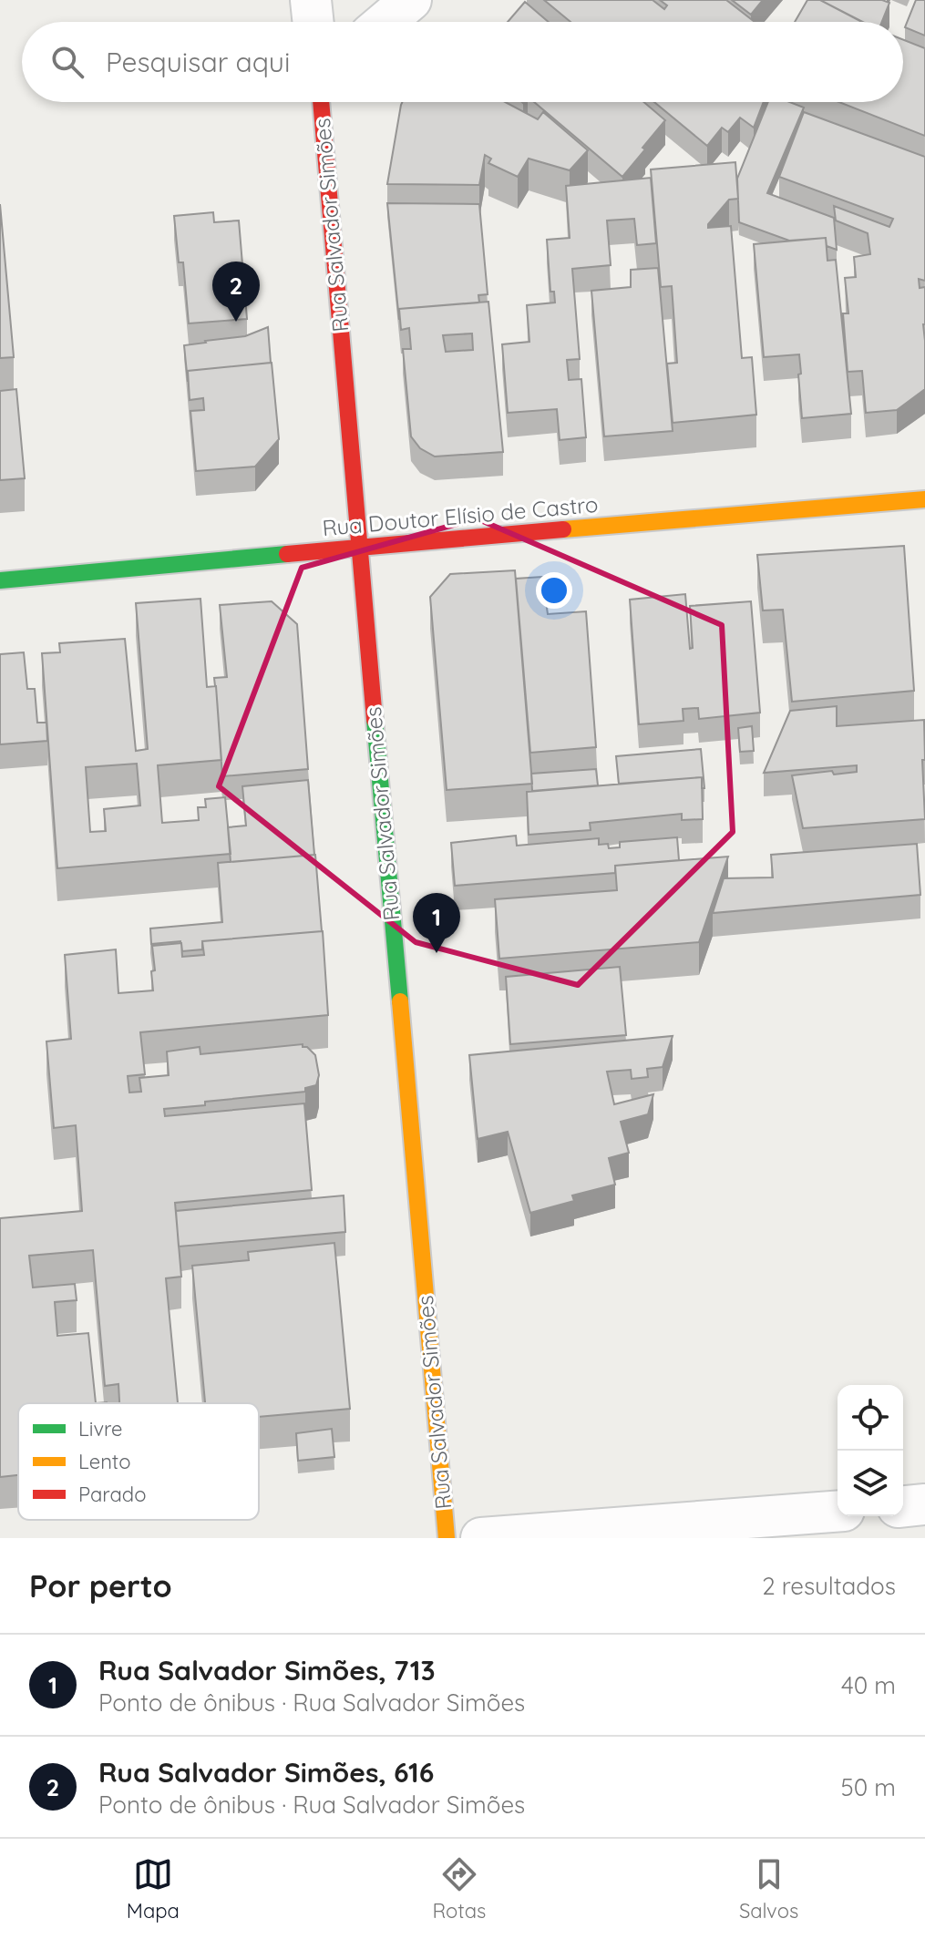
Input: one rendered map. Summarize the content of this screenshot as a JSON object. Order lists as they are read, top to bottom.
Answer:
{
  "streets": {
    "street": ["Rua Salvador Simões", "Rua Doutor Elísio de Castro"]
  },
  "crossings": [
    ["Rua Salvador Simões", "Rua Doutor Elísio de Castro"]
  ],
  "legend": ["Livre", "Lento", "Parado"],
  "page": {
    "search": "Pesquisar aqui",
    "pins": ["2", "1"],
    "heading": ["Por perto", "2 resultados"],
    "list": [
      {
        "mark": "1",
        "name": "Rua Salvador Simões, 713",
        "note": "Ponto de ônibus · Rua Salvador Simões",
        "value": "40 m"
      },
      {
        "mark": "2",
        "name": "Rua Salvador Simões, 616",
        "note": "Ponto de ônibus · Rua Salvador Simões",
        "value": "50 m"
      }
    ],
    "nav": ["Mapa", "Rotas", "Salvos"]
  }
}
